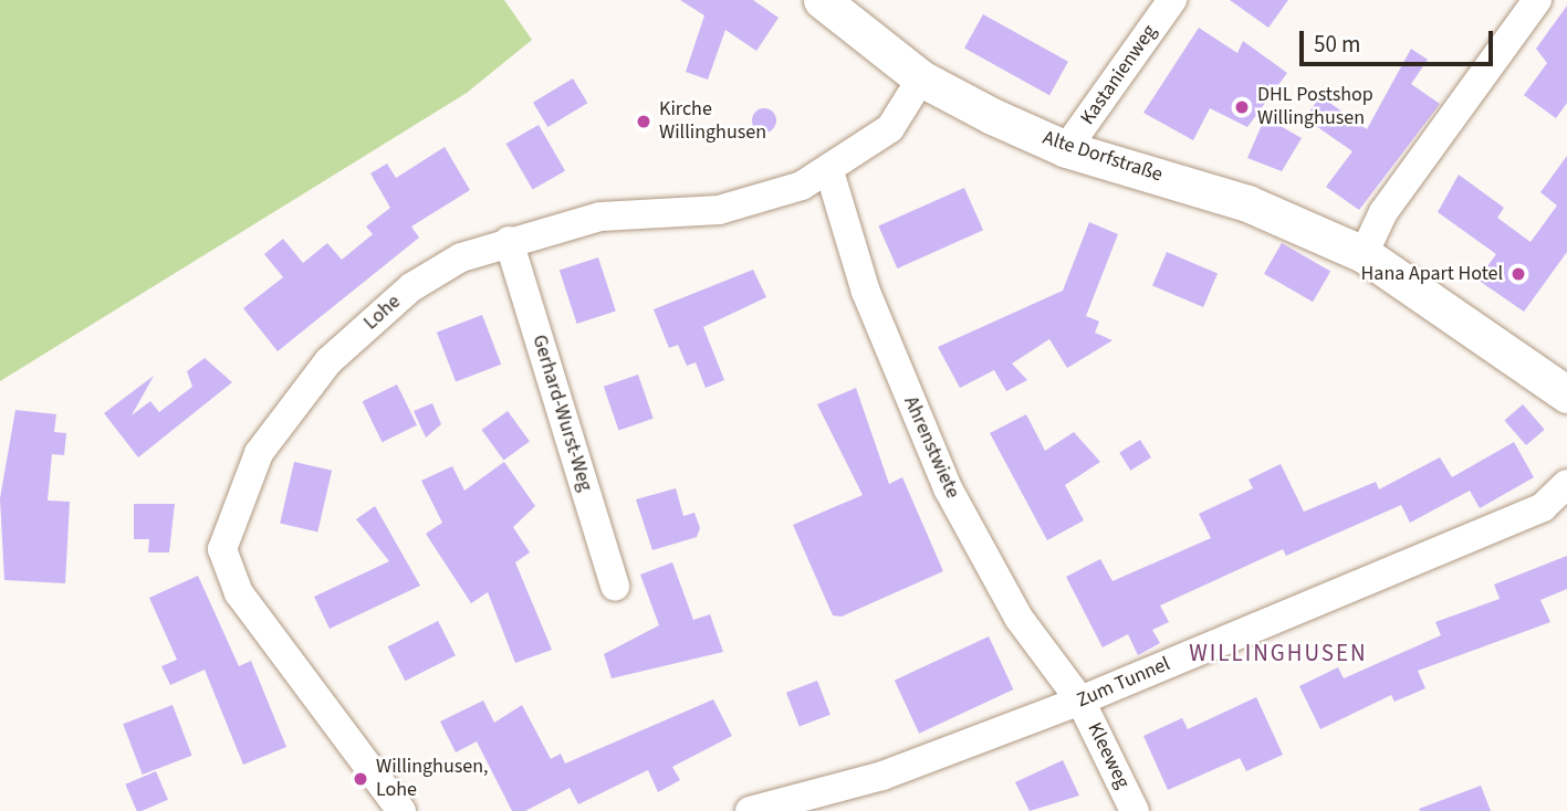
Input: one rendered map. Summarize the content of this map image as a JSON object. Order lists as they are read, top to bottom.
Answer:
{
  "streets": {
    "street": [
      "Kastanienweg",
      "Alte Dorfstraße",
      "Lohe",
      "Gerhard-Wurst-Weg",
      "Ahrenstwiete",
      "Zum Tunnel",
      "Kleeweg"
    ]
  },
  "crossings": [
    ["Kastanienweg", "Alte Dorfstraße"],
    ["Alte Dorfstraße", "Lohe"],
    ["Lohe", "Gerhard-Wurst-Weg"],
    ["Lohe", "Ahrenstwiete"],
    ["Ahrenstwiete", "Zum Tunnel"],
    ["Ahrenstwiete", "Kleeweg"],
    ["Zum Tunnel", "Kleeweg"]
  ],
  "districts": ["WILLINGHUSEN"],
  "places": [
    "DHL Postshop Willinghusen",
    "Kirche Willinghusen",
    "Hana Apart Hotel",
    "Willinghusen, Lohe"
  ],
  "scale_bar": "50 m"
}
